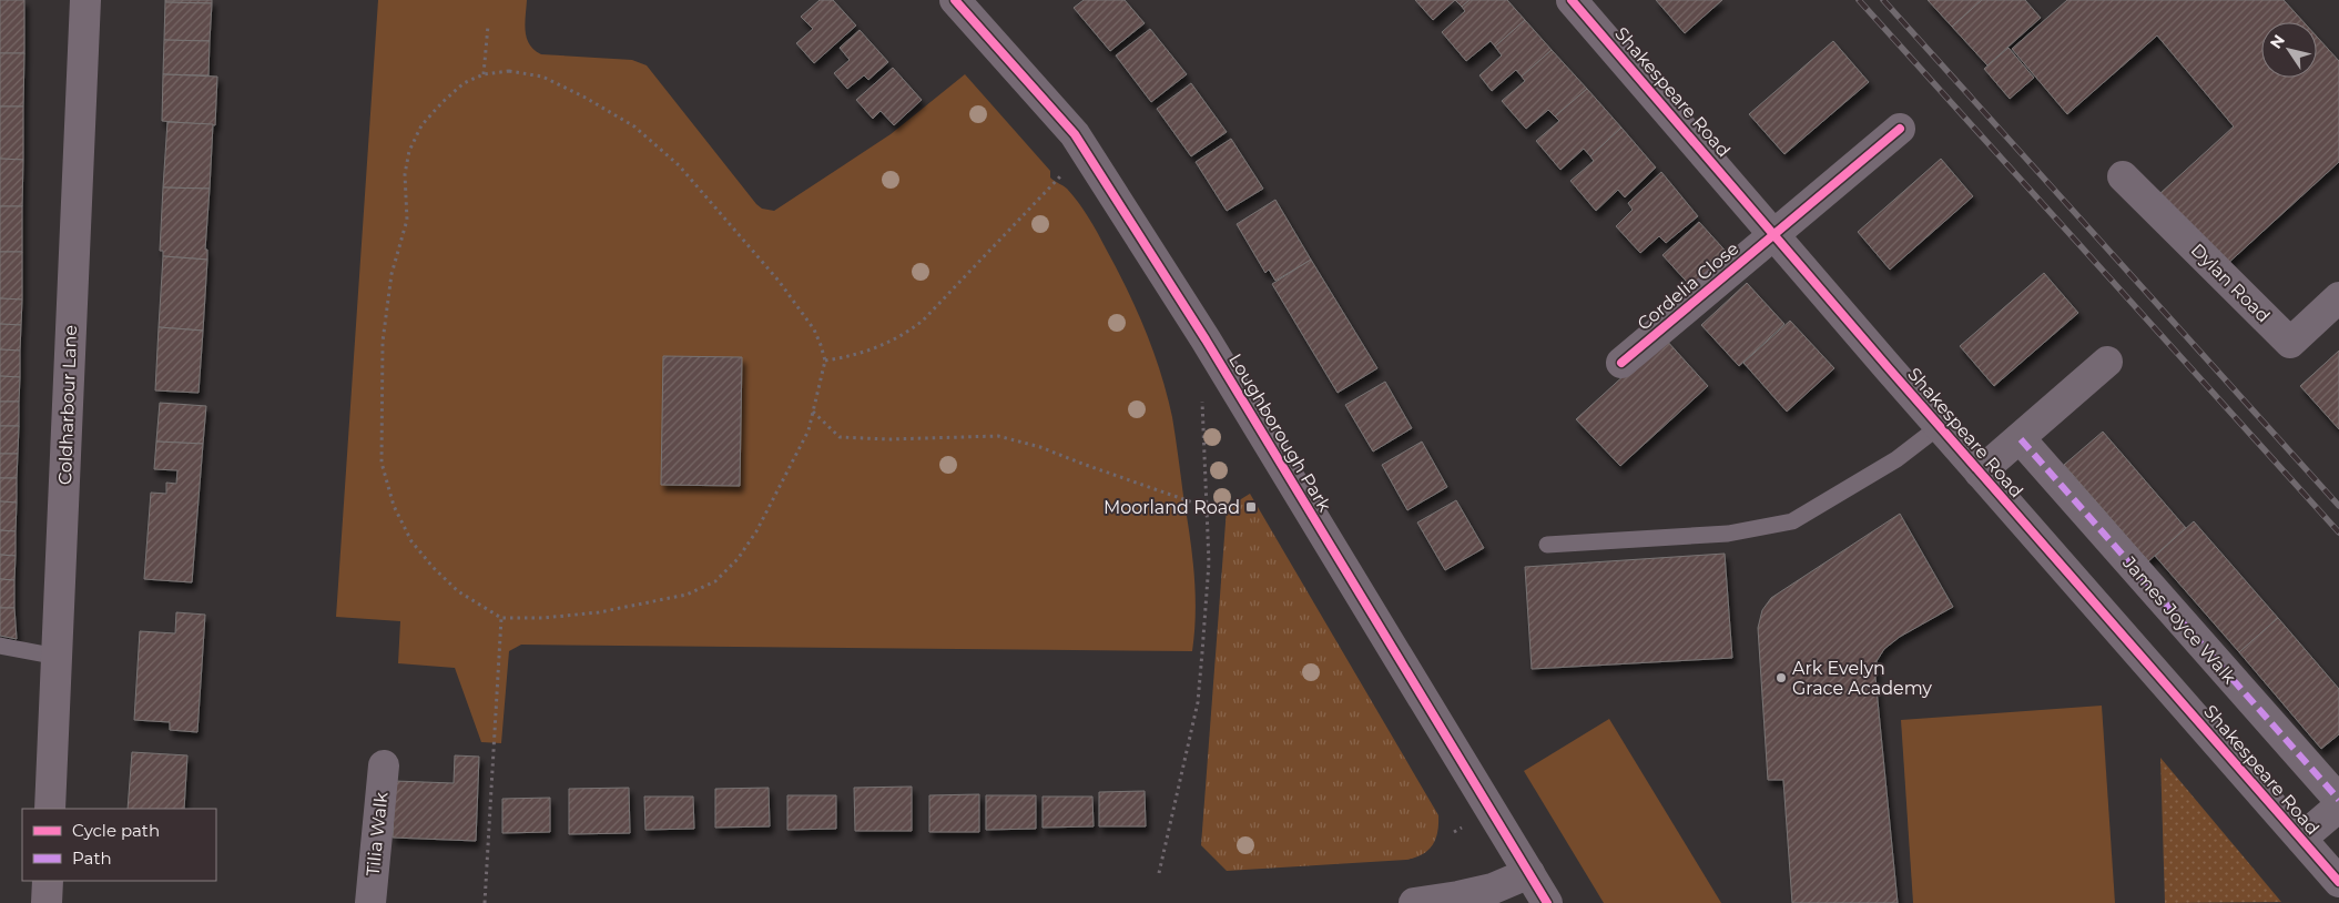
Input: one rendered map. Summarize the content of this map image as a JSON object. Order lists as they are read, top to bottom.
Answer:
{
  "streets": {
    "main road": ["Coldharbour Lane"],
    "street": [
      "Shakespeare Road",
      "Dylan Road",
      "Cordelia Close",
      "Loughborough Park",
      "James Joyce Walk",
      "Tilia Walk"
    ]
  },
  "crossings": [
    ["Shakespeare Road", "Cordelia Close"]
  ],
  "places": {
    "transit": ["Moorland Road"],
    "other": ["Ark Evelyn Grace Academy"]
  },
  "legend": ["Cycle path", "Path"],
  "north": "top left"
}
